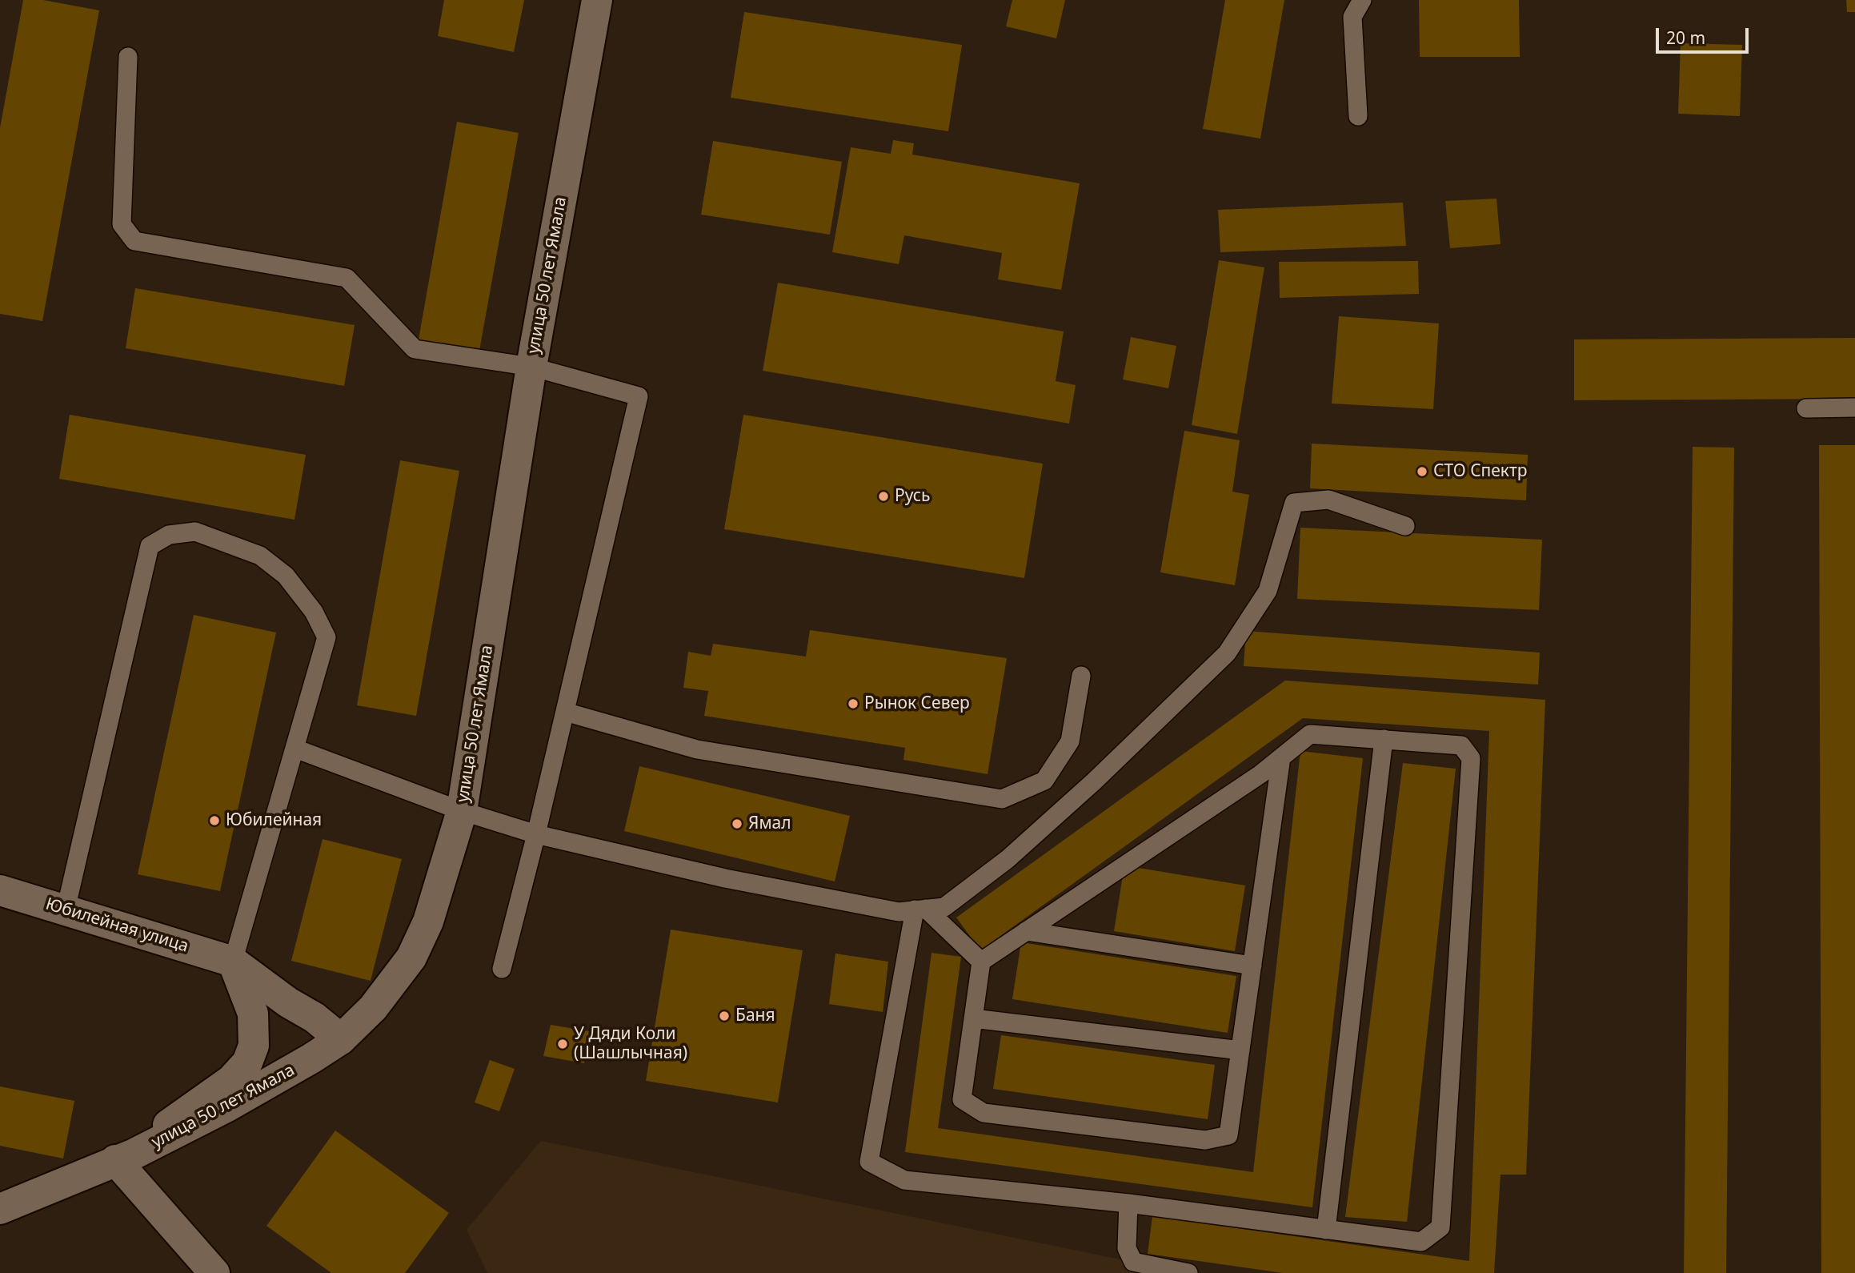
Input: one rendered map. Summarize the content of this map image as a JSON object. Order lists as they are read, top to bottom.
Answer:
{
  "streets": {
    "street": ["улица 50 лет Ямала", "Юбилейная улица"]
  },
  "crossings": [
    ["улица 50 лет Ямала", "Юбилейная улица"]
  ],
  "places": [
    "СТО Спектр",
    "Русь",
    "Рынок Север",
    "Юбилейная",
    "Ямал",
    "Баня",
    "У Дяди Коли (Шашлычная)"
  ],
  "scale_bar": "20 m"
}
